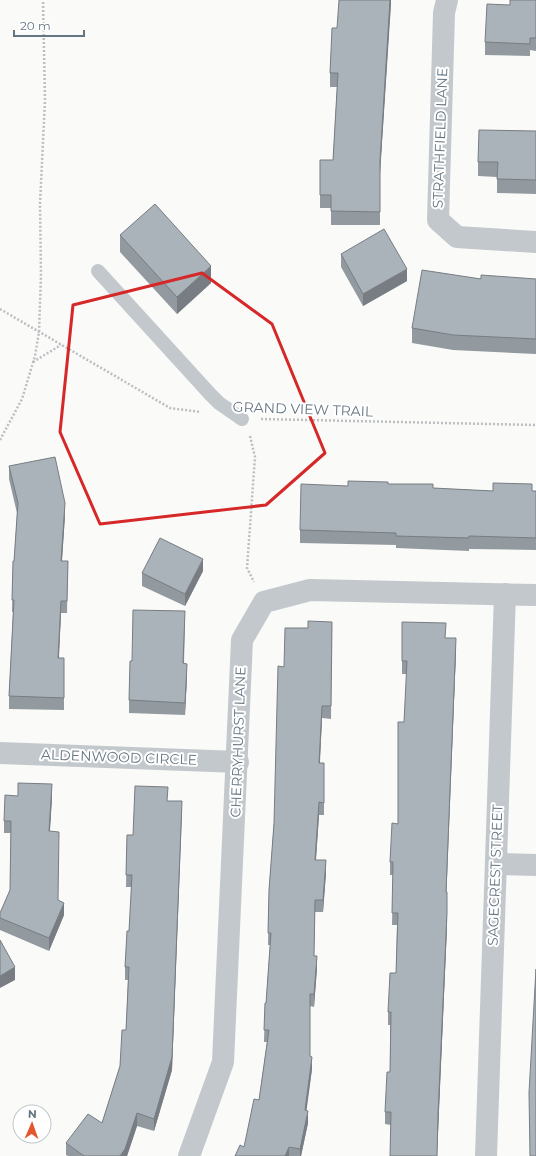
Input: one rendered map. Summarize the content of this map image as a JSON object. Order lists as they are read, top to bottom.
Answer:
{
  "streets": {
    "street": [
      "STRATHFIELD LANE",
      "CHERRYHURST LANE",
      "ALDENWOOD CIRCLE",
      "SAGECREST STREET"
    ],
    "path": ["GRAND VIEW TRAIL"]
  },
  "crossings": [
    ["CHERRYHURST LANE", "ALDENWOOD CIRCLE"]
  ],
  "scale_bar": "20 m",
  "north": "top"
}
